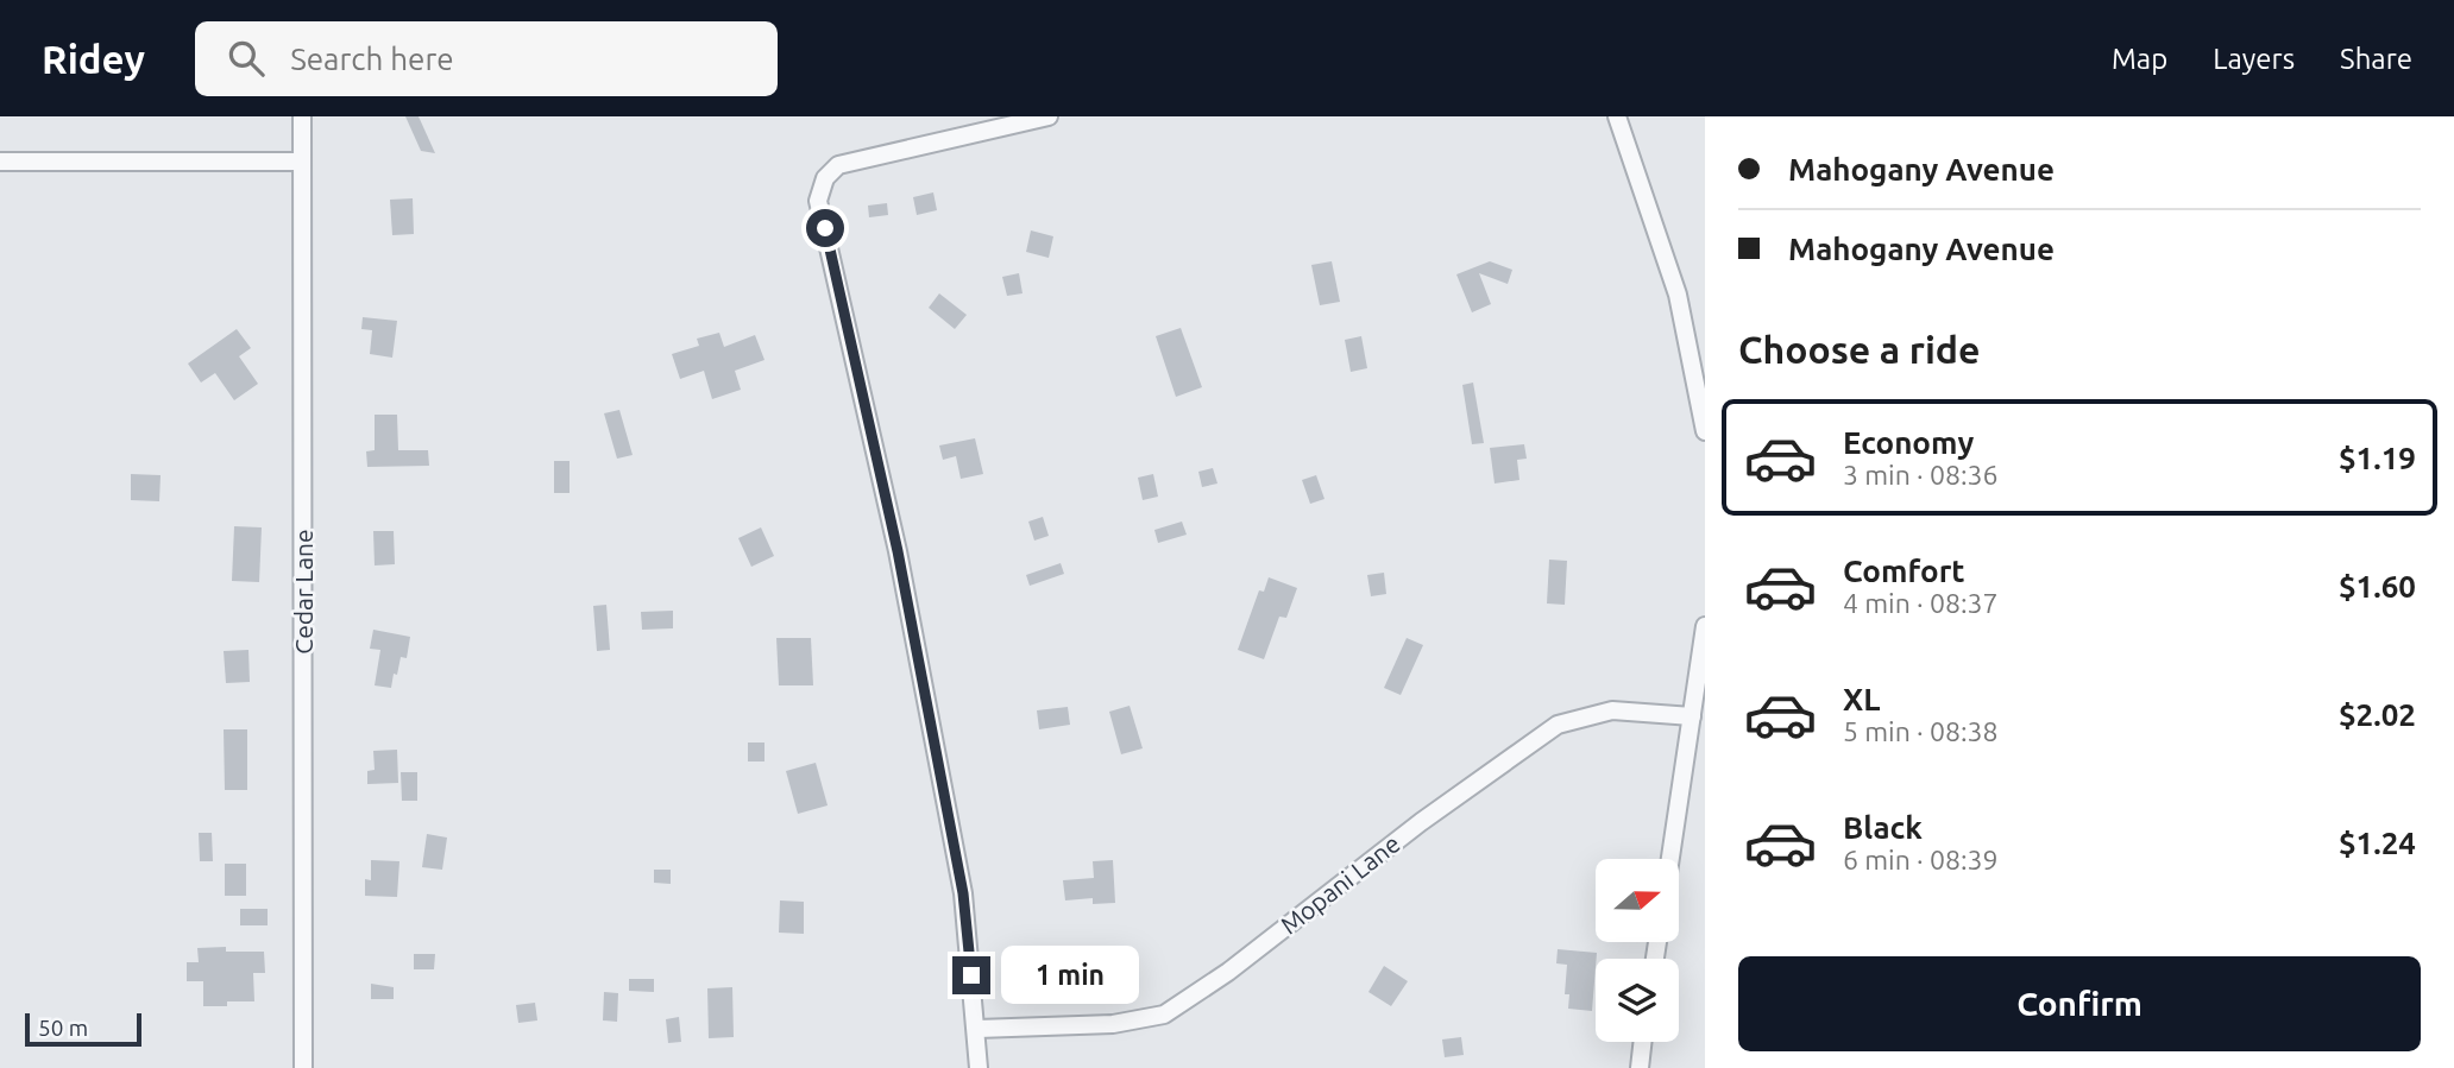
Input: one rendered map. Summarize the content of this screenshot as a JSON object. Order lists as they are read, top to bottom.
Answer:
{
  "streets": {
    "street": ["Cedar Lane", "Mopani Lane"]
  },
  "scale_bar": "50 m",
  "north": "right",
  "page": {
    "header": "Ridey",
    "search": "Search here",
    "nav": ["Map", "Layers", "Share"],
    "banner": ["Mahogany Avenue", "Mahogany Avenue"],
    "heading": "Choose a ride",
    "list": [
      {
        "name": "Economy",
        "note": "3 min · 08:36",
        "value": "$1.19"
      },
      {
        "name": "Comfort",
        "note": "4 min · 08:37",
        "value": "$1.60"
      },
      {
        "name": "XL",
        "note": "5 min · 08:38",
        "value": "$2.02"
      },
      {
        "name": "Black",
        "note": "6 min · 08:39",
        "value": "$1.24"
      }
    ],
    "buttons": "Confirm",
    "bubble": "1 min",
    "scale": "50 m"
  }
}
